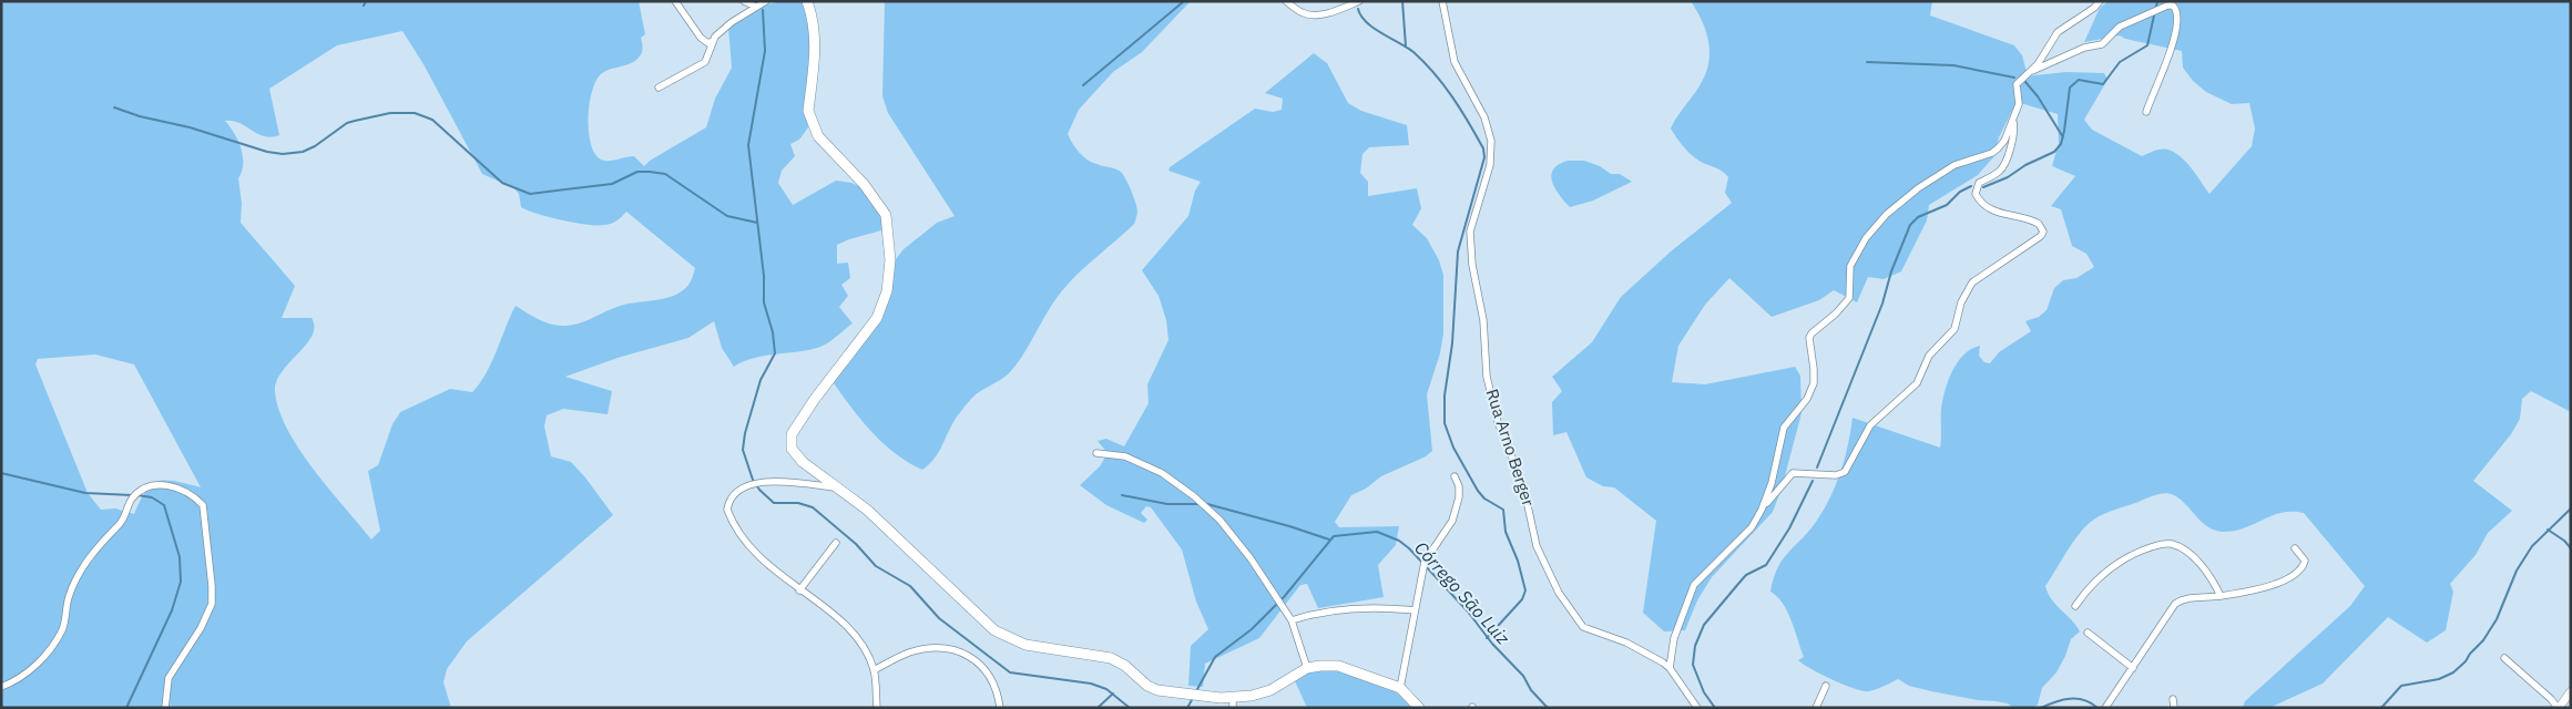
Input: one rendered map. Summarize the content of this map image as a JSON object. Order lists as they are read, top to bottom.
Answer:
{
  "streets": {
    "street": ["Rua Arno Berger"]
  },
  "water": ["Córrego São Luiz"]
}
